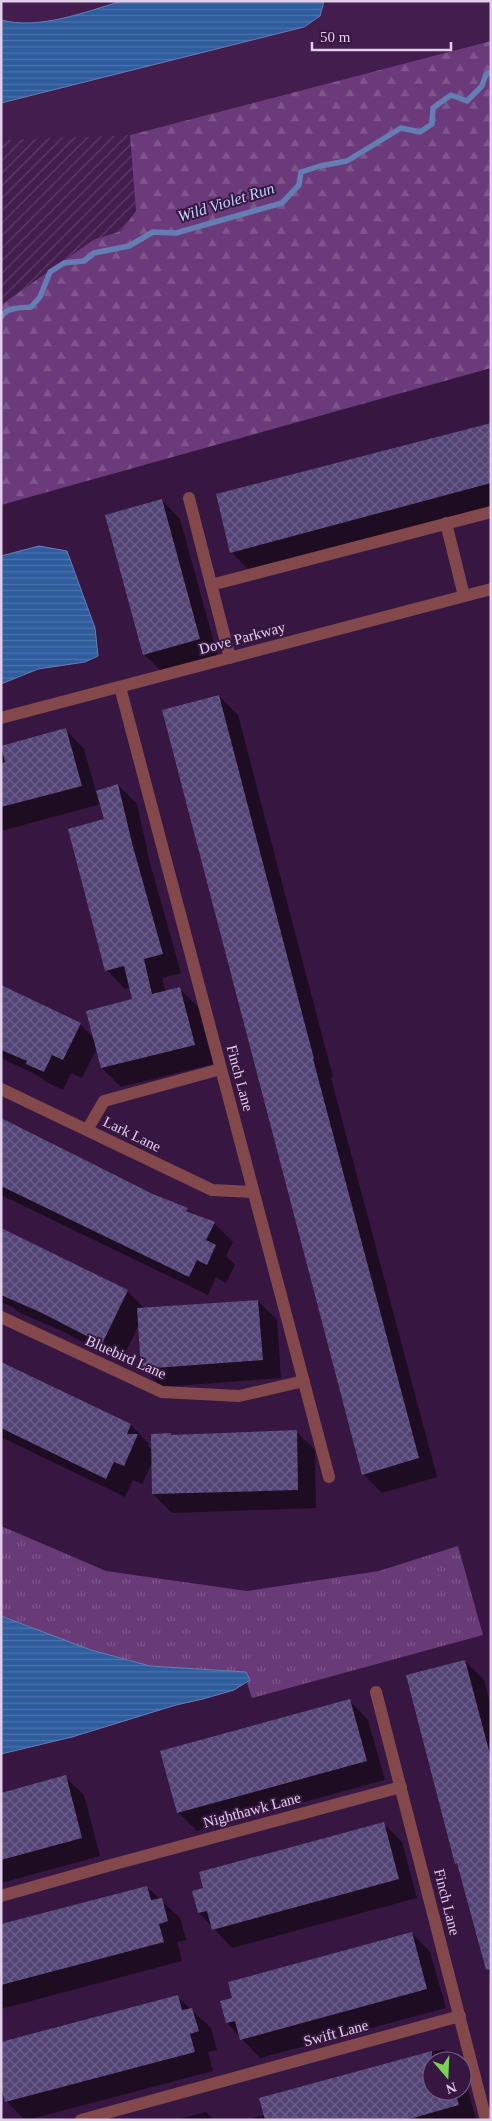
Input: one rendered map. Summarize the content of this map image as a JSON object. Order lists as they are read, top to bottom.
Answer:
{
  "streets": {
    "street": [
      "Dove Parkway",
      "Finch Lane",
      "Lark Lane",
      "Bluebird Lane",
      "Nighthawk Lane",
      "Swift Lane"
    ]
  },
  "crossings": [
    ["Dove Parkway", "Finch Lane"],
    ["Finch Lane", "Lark Lane"],
    ["Finch Lane", "Bluebird Lane"],
    ["Finch Lane", "Nighthawk Lane"],
    ["Finch Lane", "Swift Lane"]
  ],
  "water": ["Wild Violet Run"],
  "scale_bar": "50 m",
  "north": "bottom"
}
